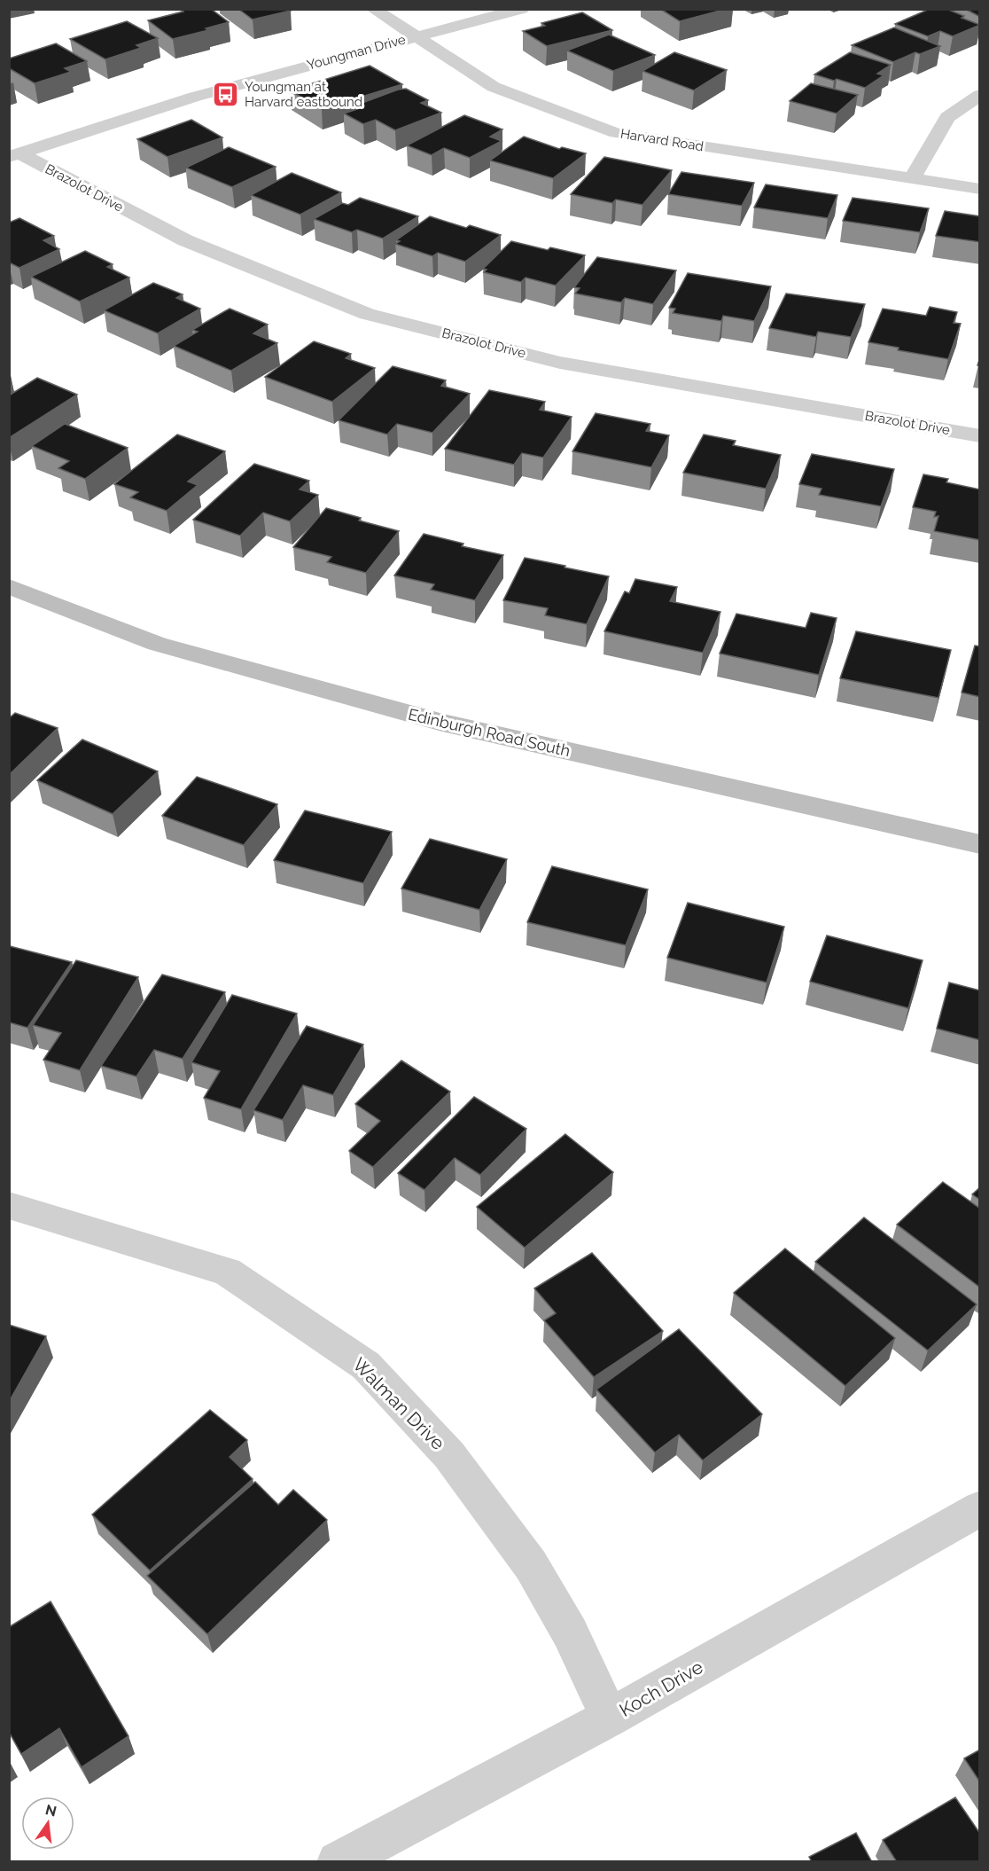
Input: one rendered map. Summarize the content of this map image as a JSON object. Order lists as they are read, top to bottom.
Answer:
{
  "streets": {
    "main road": ["Edinburgh Road South"],
    "street": [
      "Youngman Drive",
      "Harvard Road",
      "Brazolot Drive",
      "Walman Drive",
      "Koch Drive"
    ]
  },
  "crossings": [
    ["Youngman Drive", "Harvard Road"],
    ["Youngman Drive", "Brazolot Drive"],
    ["Walman Drive", "Koch Drive"]
  ],
  "places": {
    "bus stop": ["Youngman at Harvard eastbound"]
  },
  "north": "top"
}
